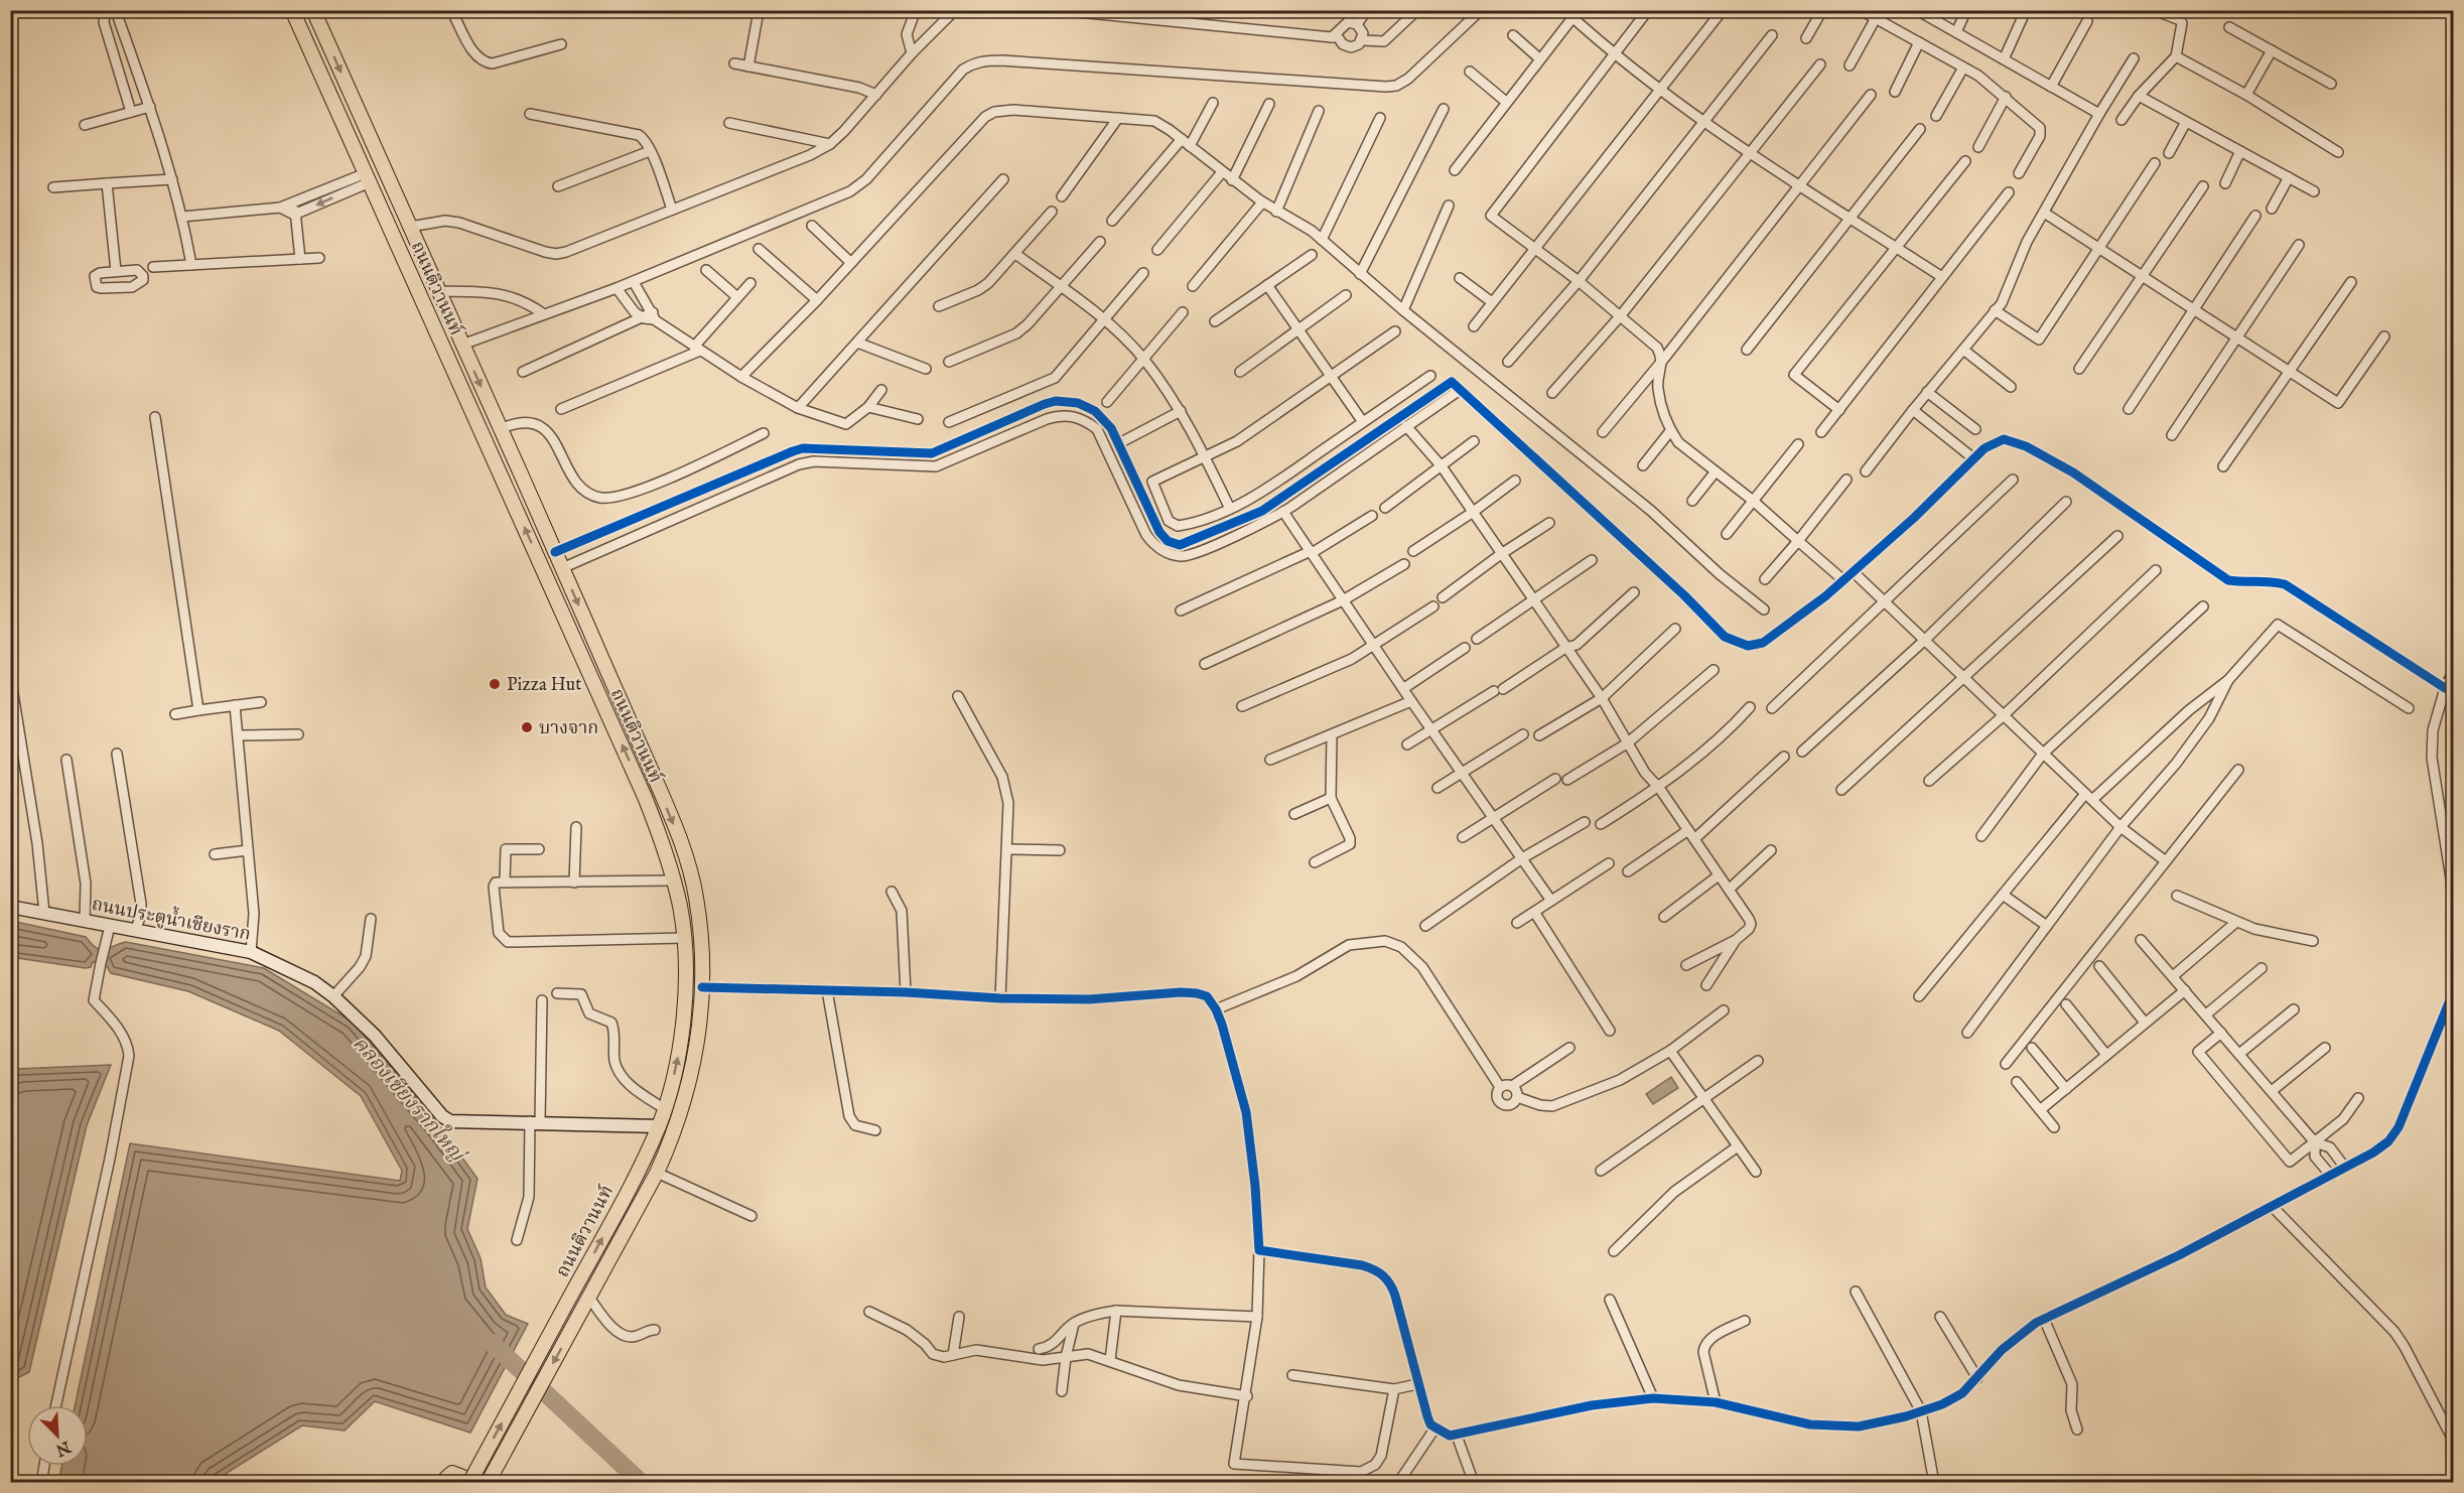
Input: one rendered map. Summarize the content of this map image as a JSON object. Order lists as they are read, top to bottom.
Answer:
{
  "streets": {
    "main road": ["ถนนติวานนท์"],
    "street": ["ถนนประตูน้ำเชียงราก"]
  },
  "crossings": [
    ["ถนนติวานนท์", "ถนนประตูน้ำเชียงราก"]
  ],
  "water": ["คลองเชียงรากใหญ่"],
  "places": ["Pizza Hut", "บางจาก"],
  "north": "bottom right"
}
